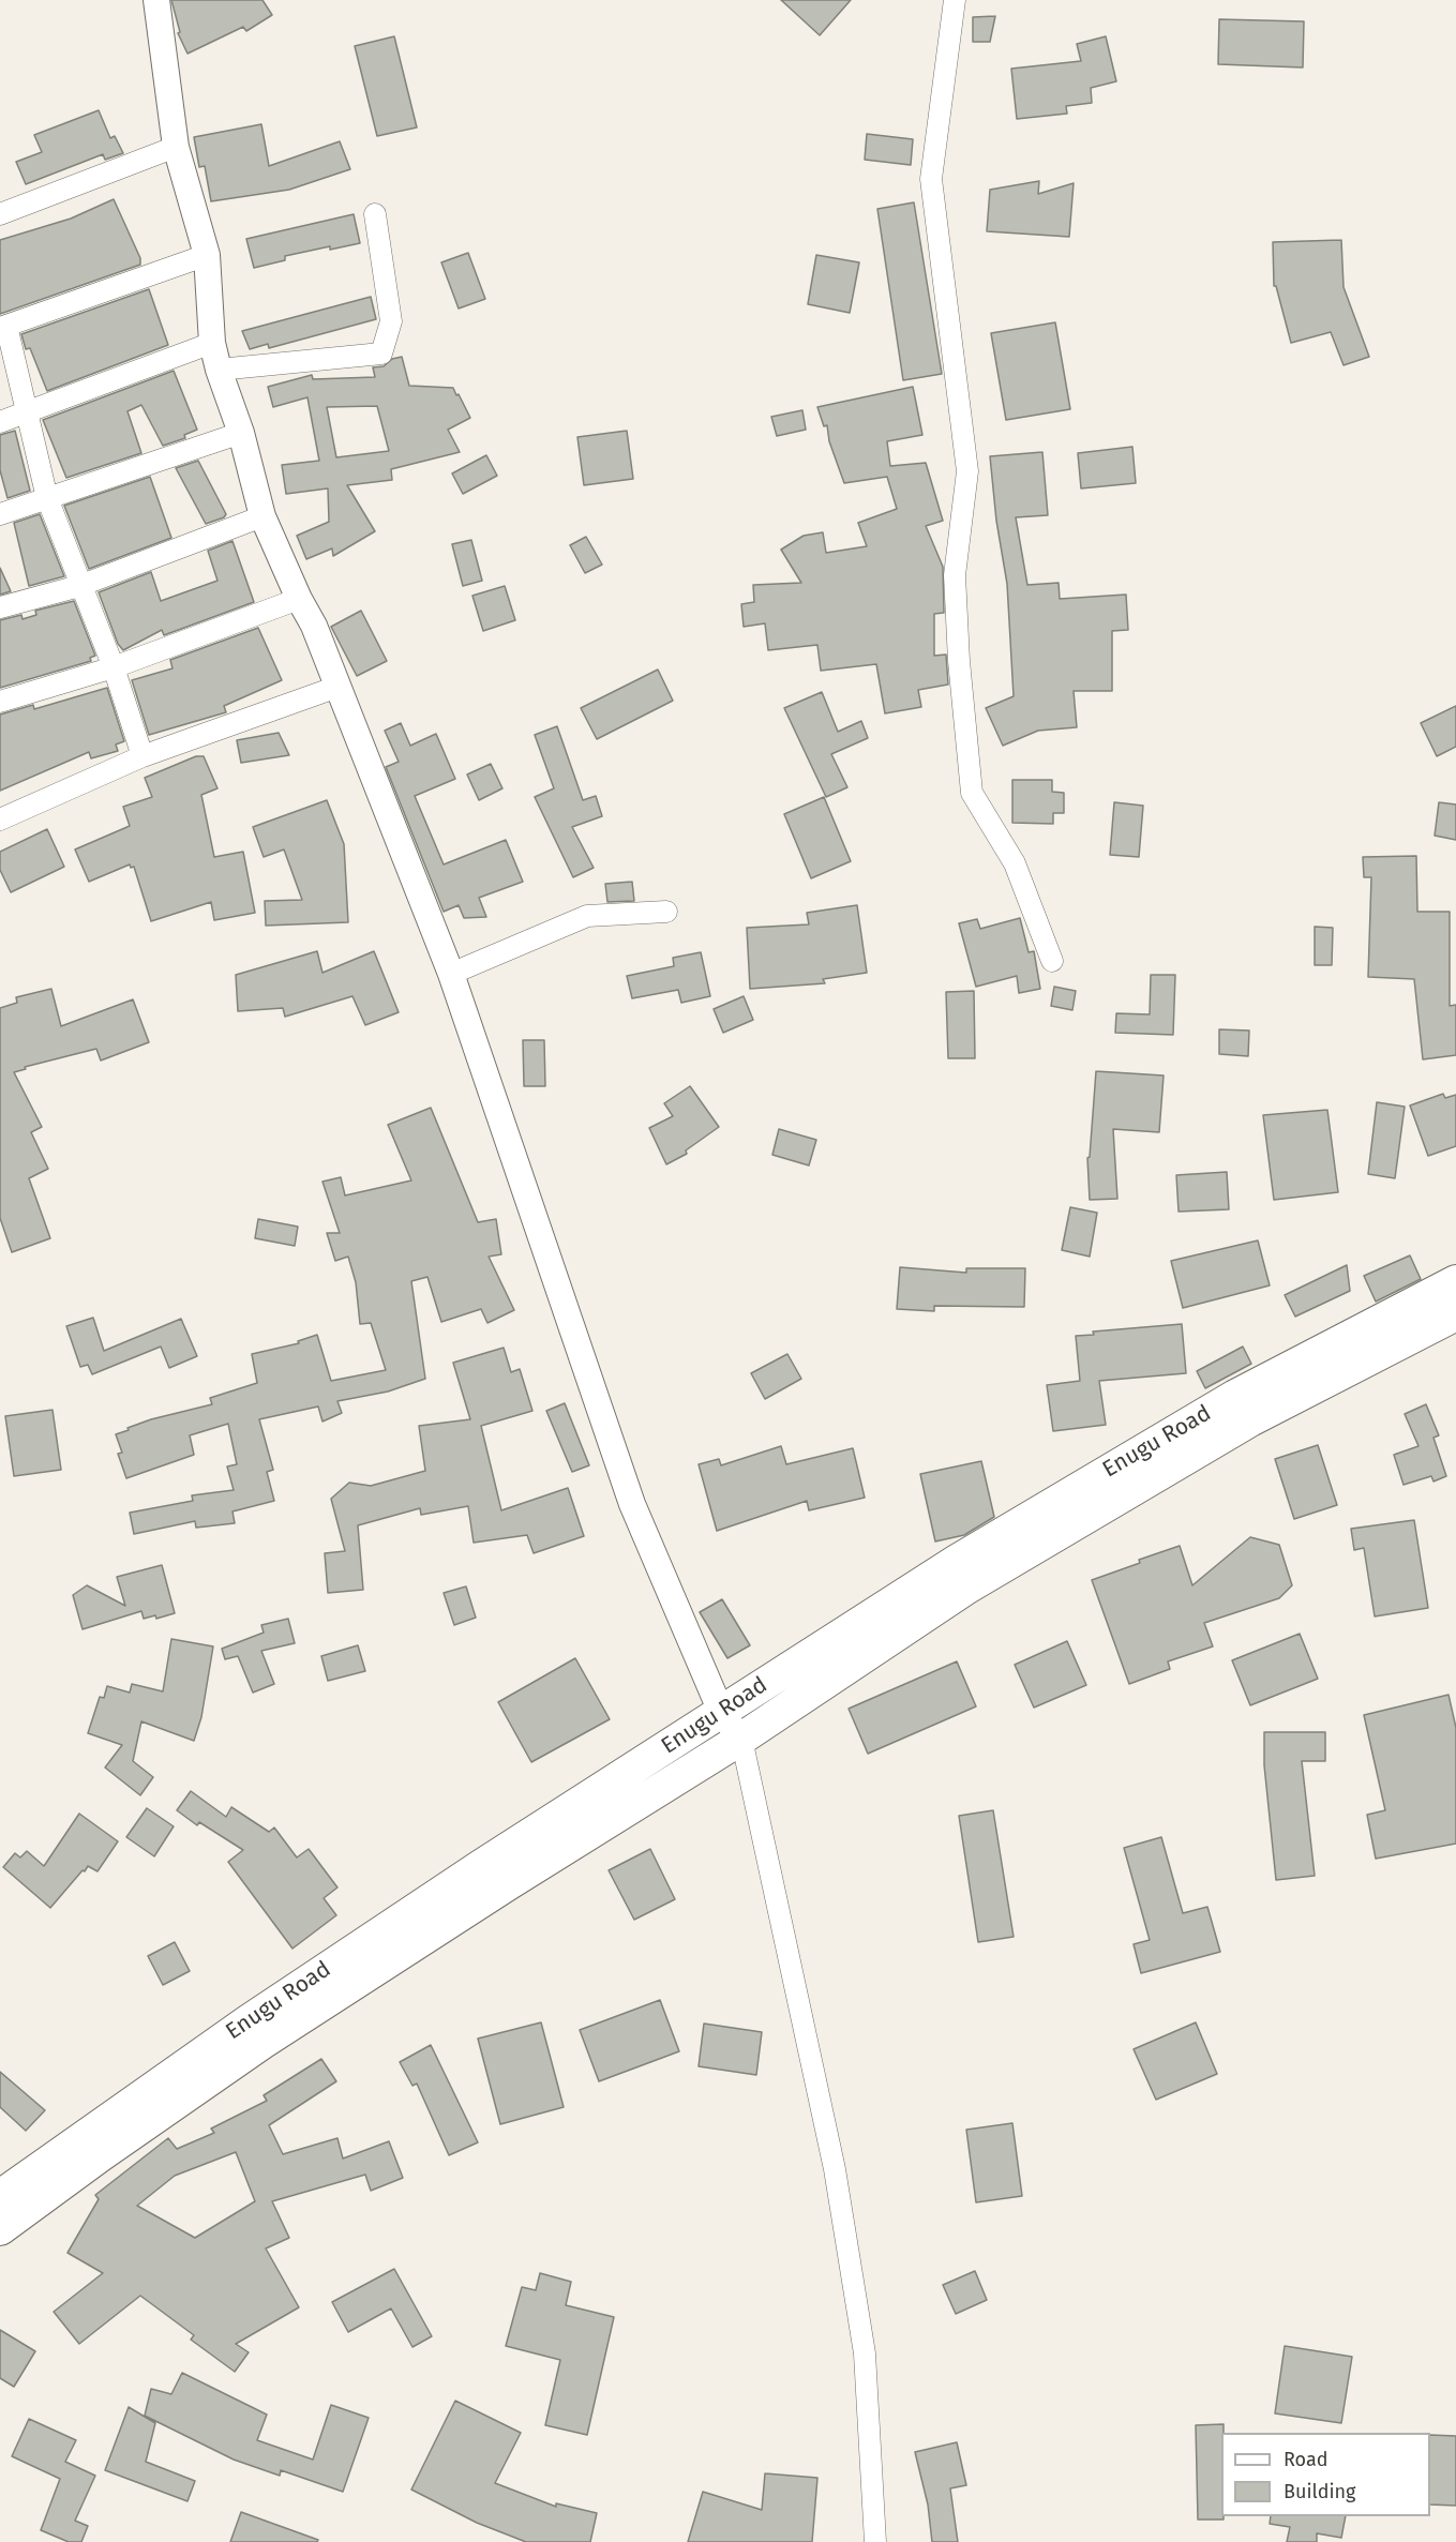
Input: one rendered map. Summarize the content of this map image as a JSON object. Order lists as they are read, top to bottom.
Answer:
{
  "streets": {
    "main road": ["Enugu Road"]
  },
  "legend": ["Road", "Building"]
}
